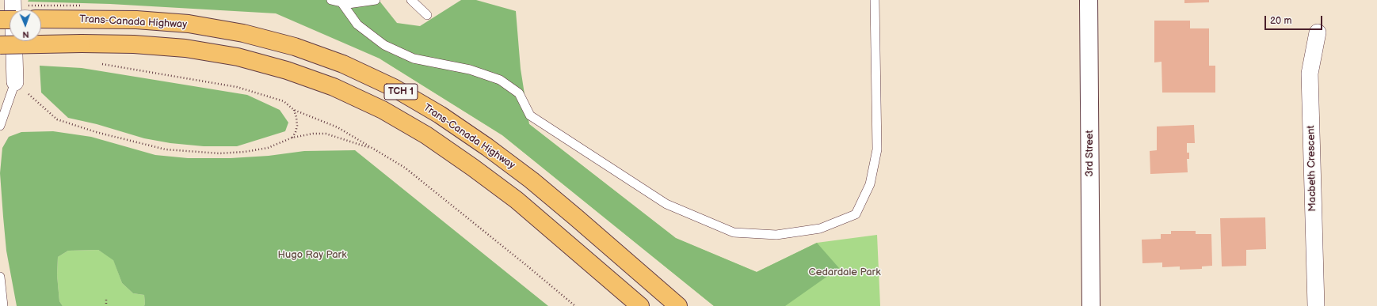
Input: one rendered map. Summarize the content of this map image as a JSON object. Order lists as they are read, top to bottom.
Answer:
{
  "streets": {
    "highway": ["Trans-Canada Highway", "TCH 1"],
    "street": ["3rd Street", "Macbeth Crescent"]
  },
  "parks": ["Hugo Ray Park", "Cedardale Park"],
  "scale_bar": "20 m",
  "north": "bottom"
}
